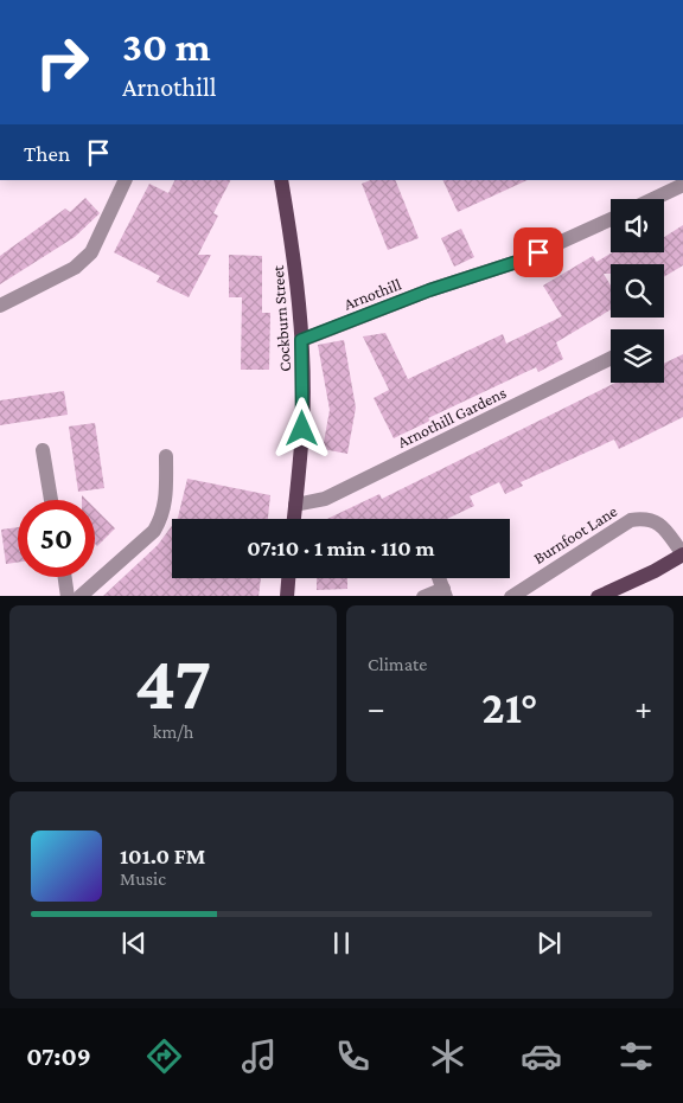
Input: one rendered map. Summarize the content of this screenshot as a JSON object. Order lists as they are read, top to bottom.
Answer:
{
  "streets": {
    "main road": ["Cockburn Street"],
    "street": ["Arnothill", "Arnothill Gardens", "Burnfoot Lane"]
  },
  "crossings": [
    ["Arnothill", "Cockburn Street"],
    ["Cockburn Street", "Arnothill Gardens"]
  ],
  "page": {
    "turn": ["30 m", "Arnothill"],
    "then": "Then",
    "limit": "50",
    "trip": "07:10 · 1 min · 110 m",
    "tile": [
      ["47", "km/h"],
      "Climate"
    ],
    "heat": ["−", "21°", "+"],
    "song": ["101.0 FM", "Music"],
    "tabs": "07:09"
  }
}
